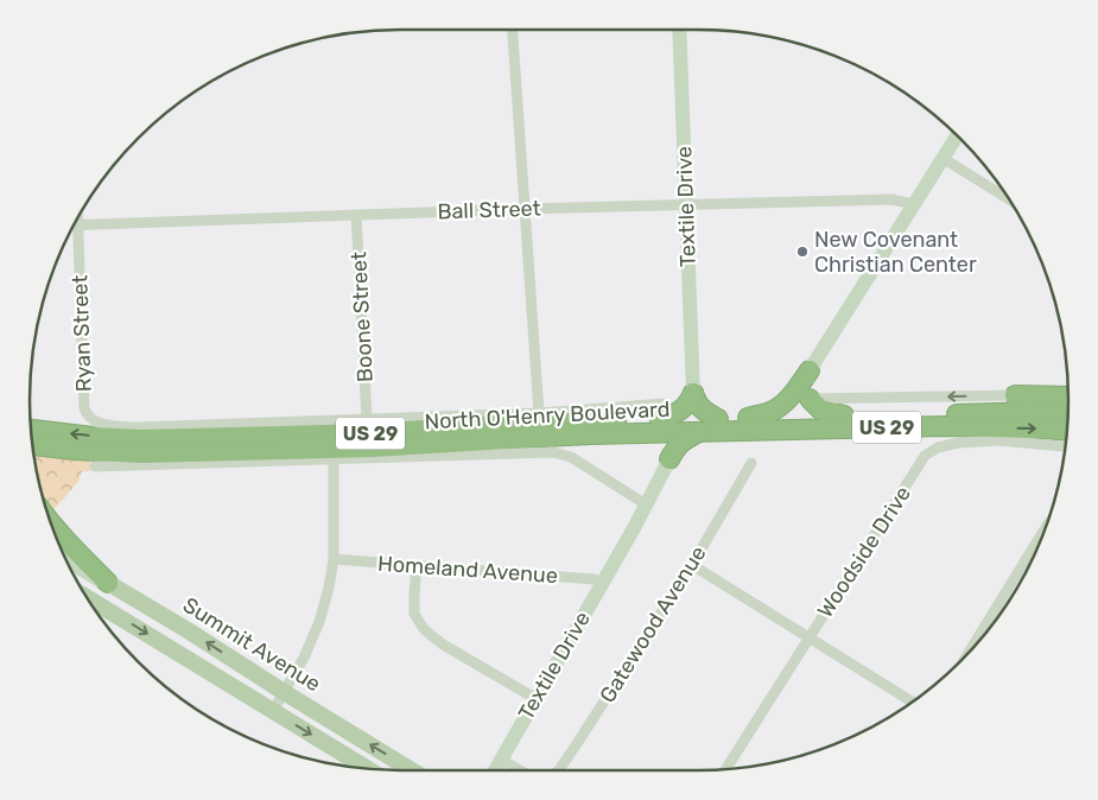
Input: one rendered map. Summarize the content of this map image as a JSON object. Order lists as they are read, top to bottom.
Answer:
{
  "streets": {
    "highway": ["North O'Henry Boulevard", "US 29"],
    "main road": ["Summit Avenue"],
    "street": [
      "Textile Drive",
      "Ball Street",
      "Boone Street",
      "Ryan Street",
      "Woodside Drive",
      "Homeland Avenue",
      "Gatewood Avenue"
    ]
  },
  "crossings": [
    ["Textile Drive", "Ball Street"],
    ["Textile Drive", "Homeland Avenue"],
    ["Ball Street", "Boone Street"],
    ["Ball Street", "Ryan Street"],
    ["Boone Street", "Ryan Street"]
  ],
  "one_way": ["Summit Avenue"],
  "places": ["New Covenant Christian Center"]
}
